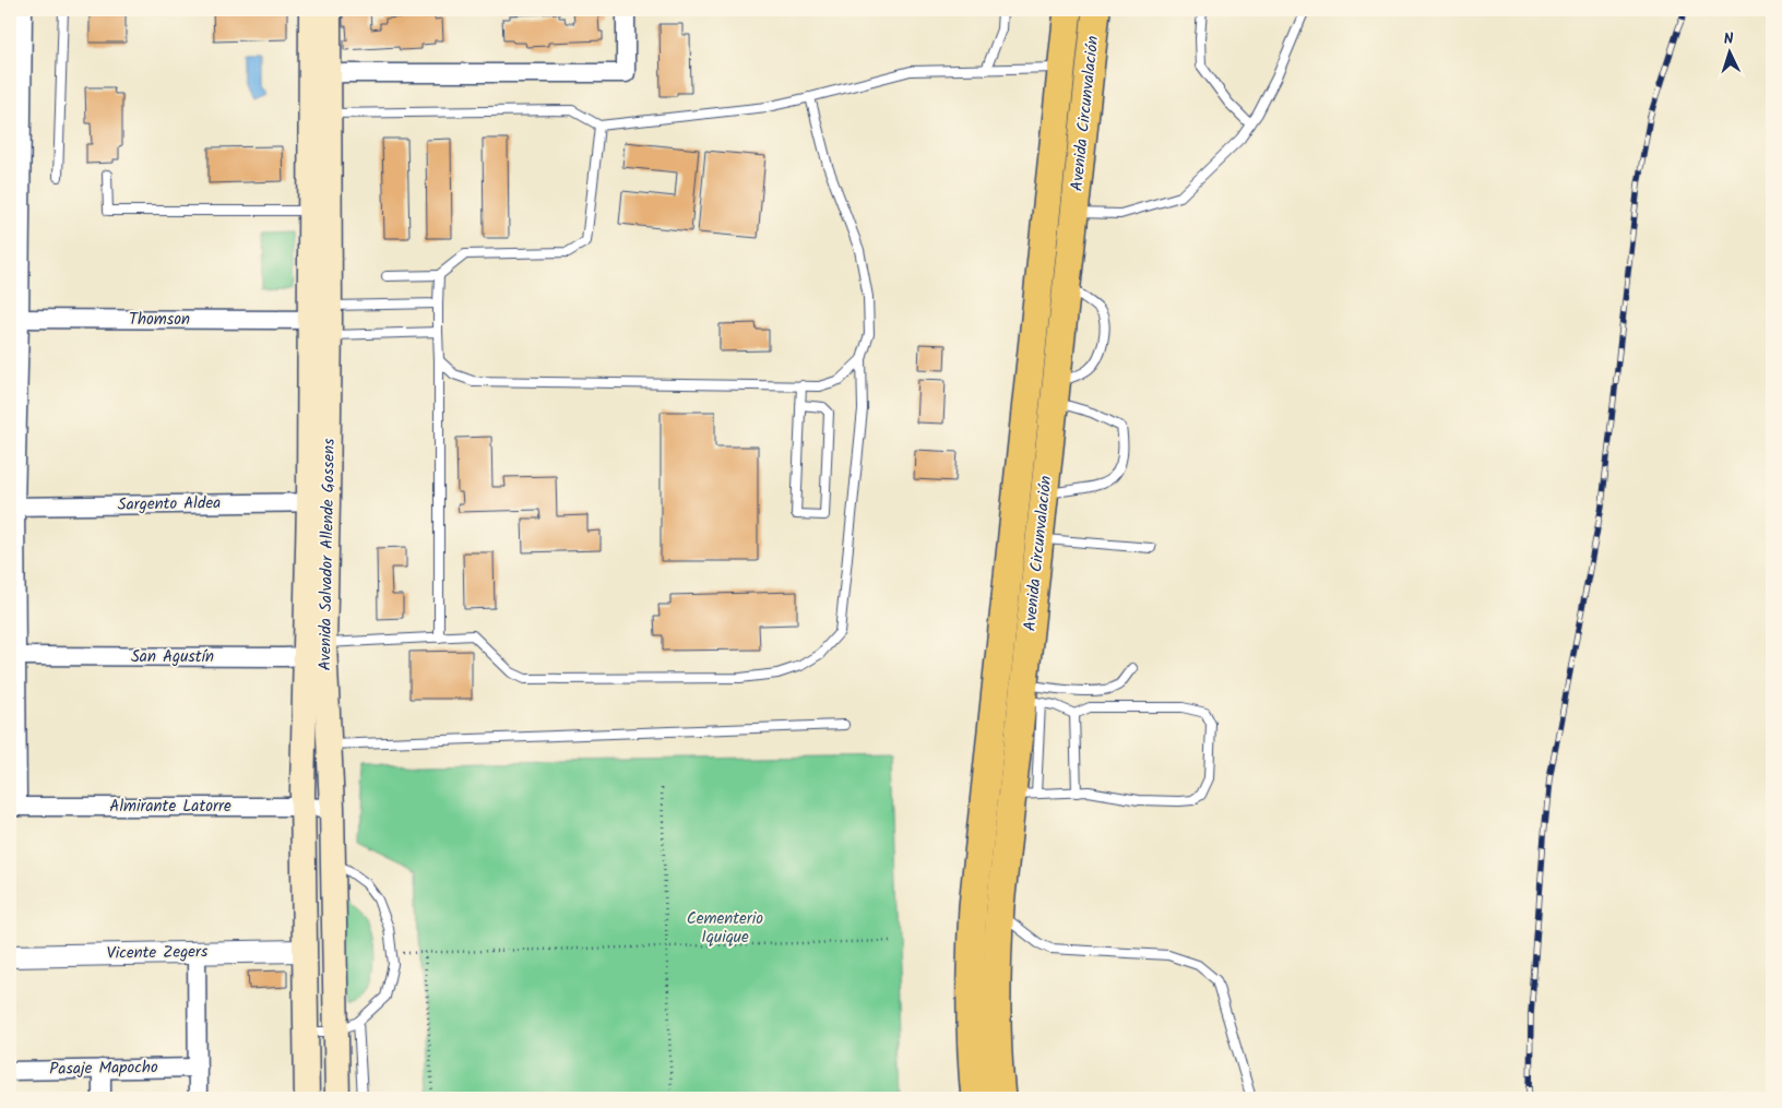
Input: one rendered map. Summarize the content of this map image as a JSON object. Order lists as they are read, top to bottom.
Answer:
{
  "streets": {
    "main road": ["Avenida Circunvalación", "Avenida Salvador Allende Gossens"],
    "street": [
      "Thomson",
      "Sargento Aldea",
      "San Agustín",
      "Almirante Latorre",
      "Vicente Zegers",
      "Pasaje Mapocho"
    ]
  },
  "crossings": [
    ["Thomson", "Avenida Salvador Allende Gossens"],
    ["Sargento Aldea", "Avenida Salvador Allende Gossens"],
    ["Avenida Salvador Allende Gossens", "San Agustín"],
    ["Avenida Salvador Allende Gossens", "Almirante Latorre"],
    ["Avenida Salvador Allende Gossens", "Vicente Zegers"]
  ],
  "parks": ["Cementerio Iquique"],
  "north": "top"
}
